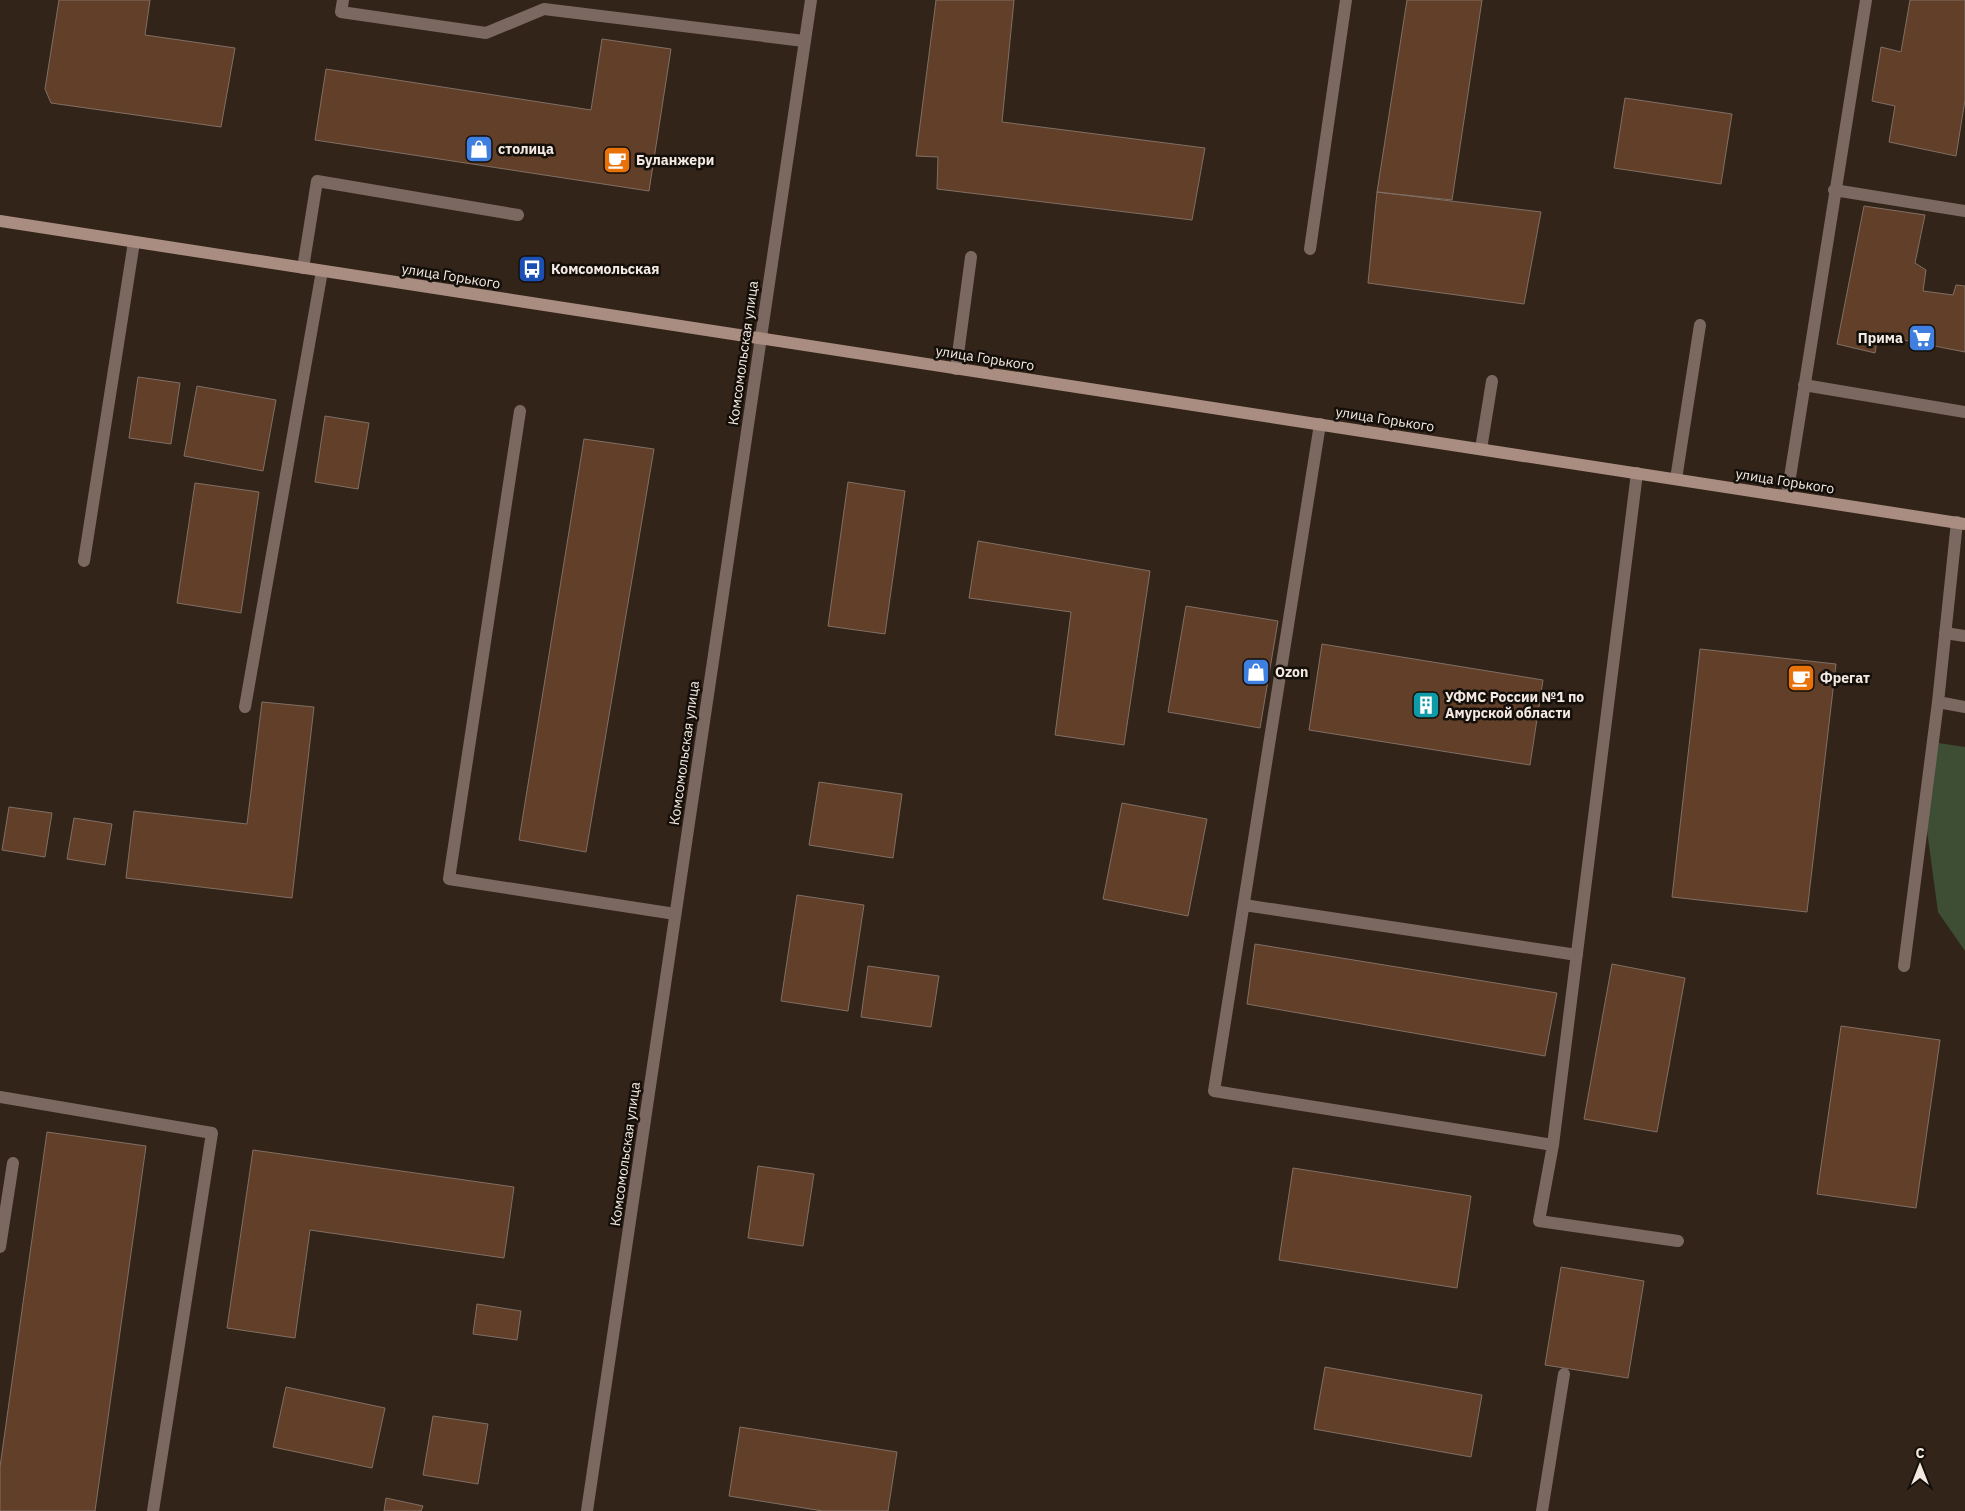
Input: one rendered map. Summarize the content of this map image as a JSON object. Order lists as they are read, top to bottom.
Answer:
{
  "streets": {
    "main road": ["улица Горького"],
    "street": ["Комсомольская улица"]
  },
  "crossings": [
    ["улица Горького", "Комсомольская улица"]
  ],
  "places": {
    "shop": ["столица", "Ozon"],
    "cafe": ["Буланжери", "Фрегат"],
    "bus stop": ["Комсомольская"],
    "supermarket": ["Прима"],
    "building": ["УФМС России №1 по Амурской области"]
  },
  "north": "top"
}
